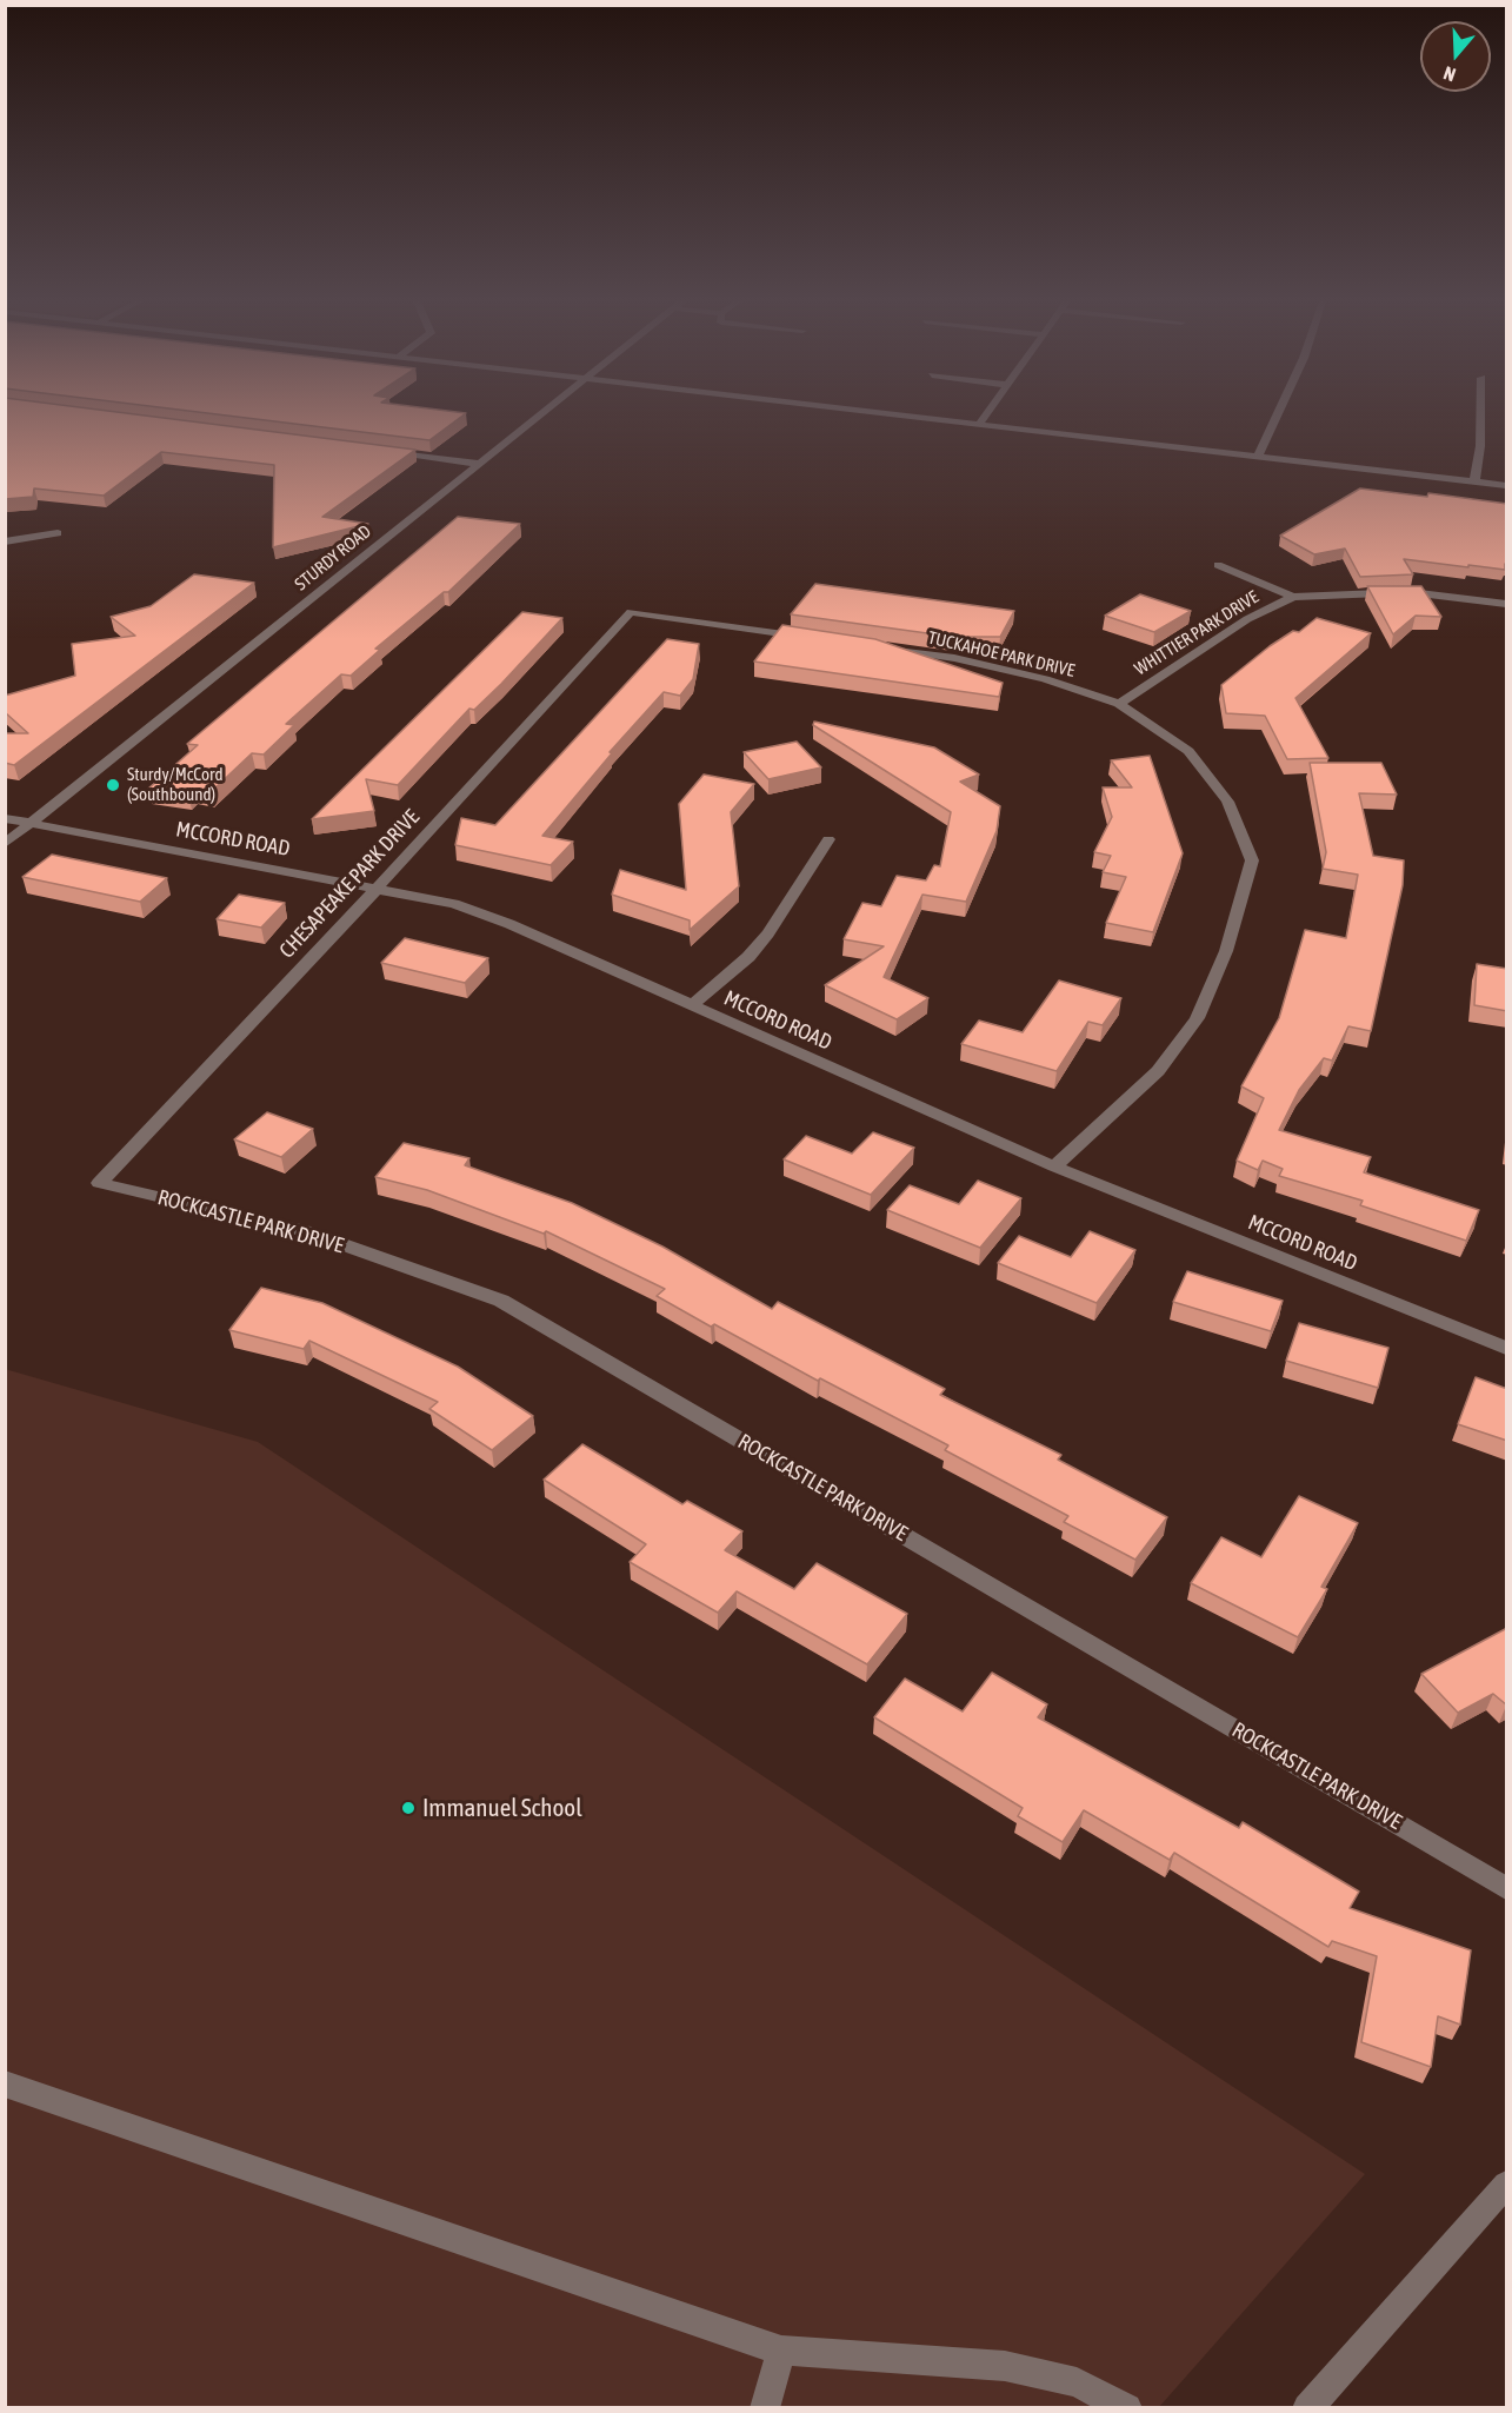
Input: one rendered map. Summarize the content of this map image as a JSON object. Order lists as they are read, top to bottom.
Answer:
{
  "streets": {
    "street": [
      "STURDY ROAD",
      "WHITTIER PARK DRIVE",
      "TUCKAHOE PARK DRIVE",
      "MCCORD ROAD",
      "CHESAPEAKE PARK DRIVE",
      "ROCKCASTLE PARK DRIVE"
    ]
  },
  "crossings": [
    ["STURDY ROAD", "MCCORD ROAD"],
    ["WHITTIER PARK DRIVE", "TUCKAHOE PARK DRIVE"],
    ["TUCKAHOE PARK DRIVE", "MCCORD ROAD"],
    ["MCCORD ROAD", "CHESAPEAKE PARK DRIVE"],
    ["CHESAPEAKE PARK DRIVE", "ROCKCASTLE PARK DRIVE"]
  ],
  "places": ["Sturdy/McCord (Southbound)", "Immanuel School"],
  "north": "bottom"
}
